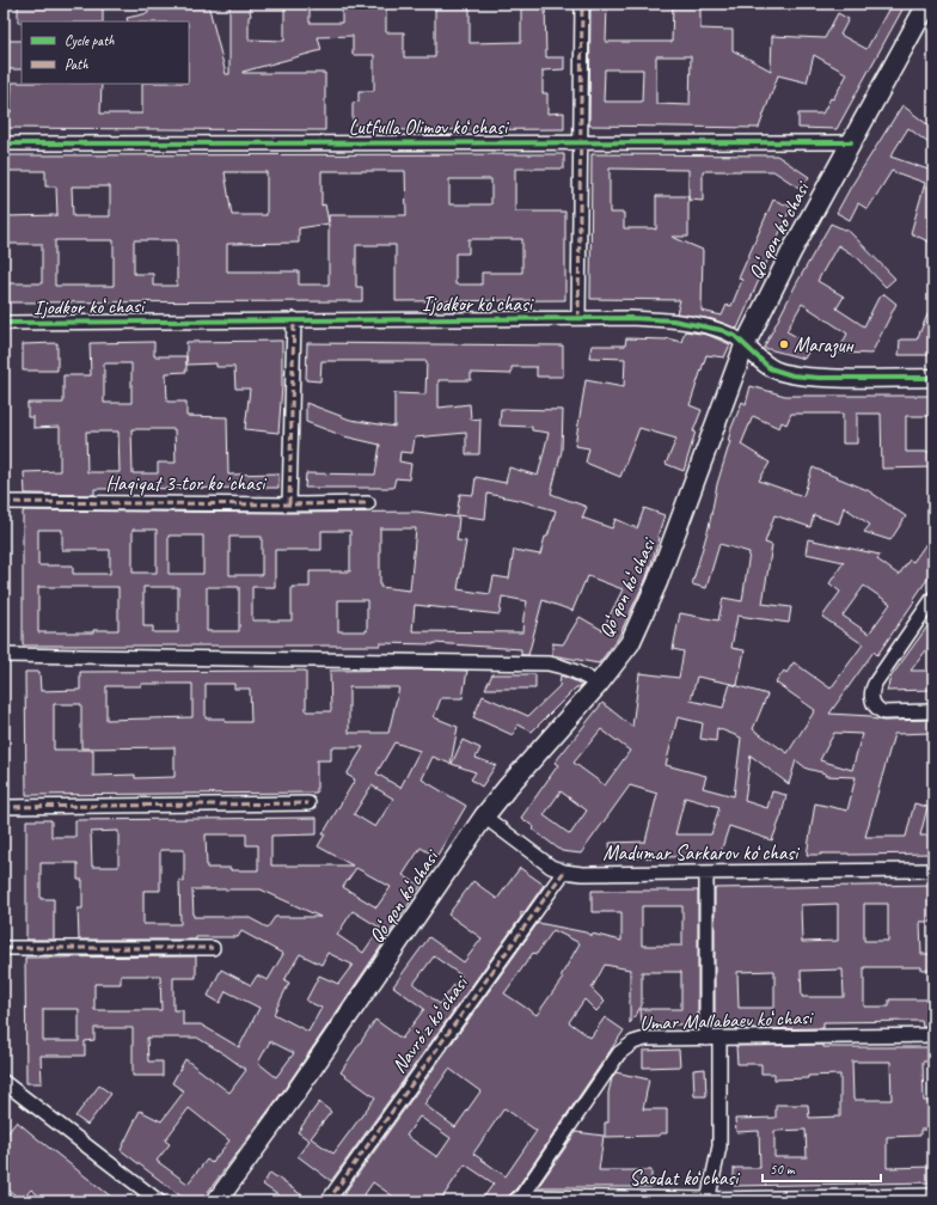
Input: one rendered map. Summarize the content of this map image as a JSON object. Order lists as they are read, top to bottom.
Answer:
{
  "streets": {
    "main road": ["Qoʻqon koʻchasi"],
    "street": [
      "Lutfulla Olimov koʻchasi",
      "Ijodkor koʻchasi",
      "Haqiqat 3-tor koʼchasi",
      "Madumar Sarkarov koʻchasi",
      "Umar Mallabaev koʻchasi",
      "Navroʻz koʻchasi",
      "Saodat koʻchasi"
    ]
  },
  "crossings": [
    ["Lutfulla Olimov koʻchasi", "Qoʻqon koʻchasi"],
    ["Qoʻqon koʻchasi", "Ijodkor koʻchasi"],
    ["Qoʻqon koʻchasi", "Madumar Sarkarov koʻchasi"],
    ["Madumar Sarkarov koʻchasi", "Navroʻz koʻchasi"],
    ["Umar Mallabaev koʻchasi", "Saodat koʻchasi"]
  ],
  "places": ["Магазин"],
  "legend": ["Cycle path", "Path"],
  "scale_bar": "50 m"
}
